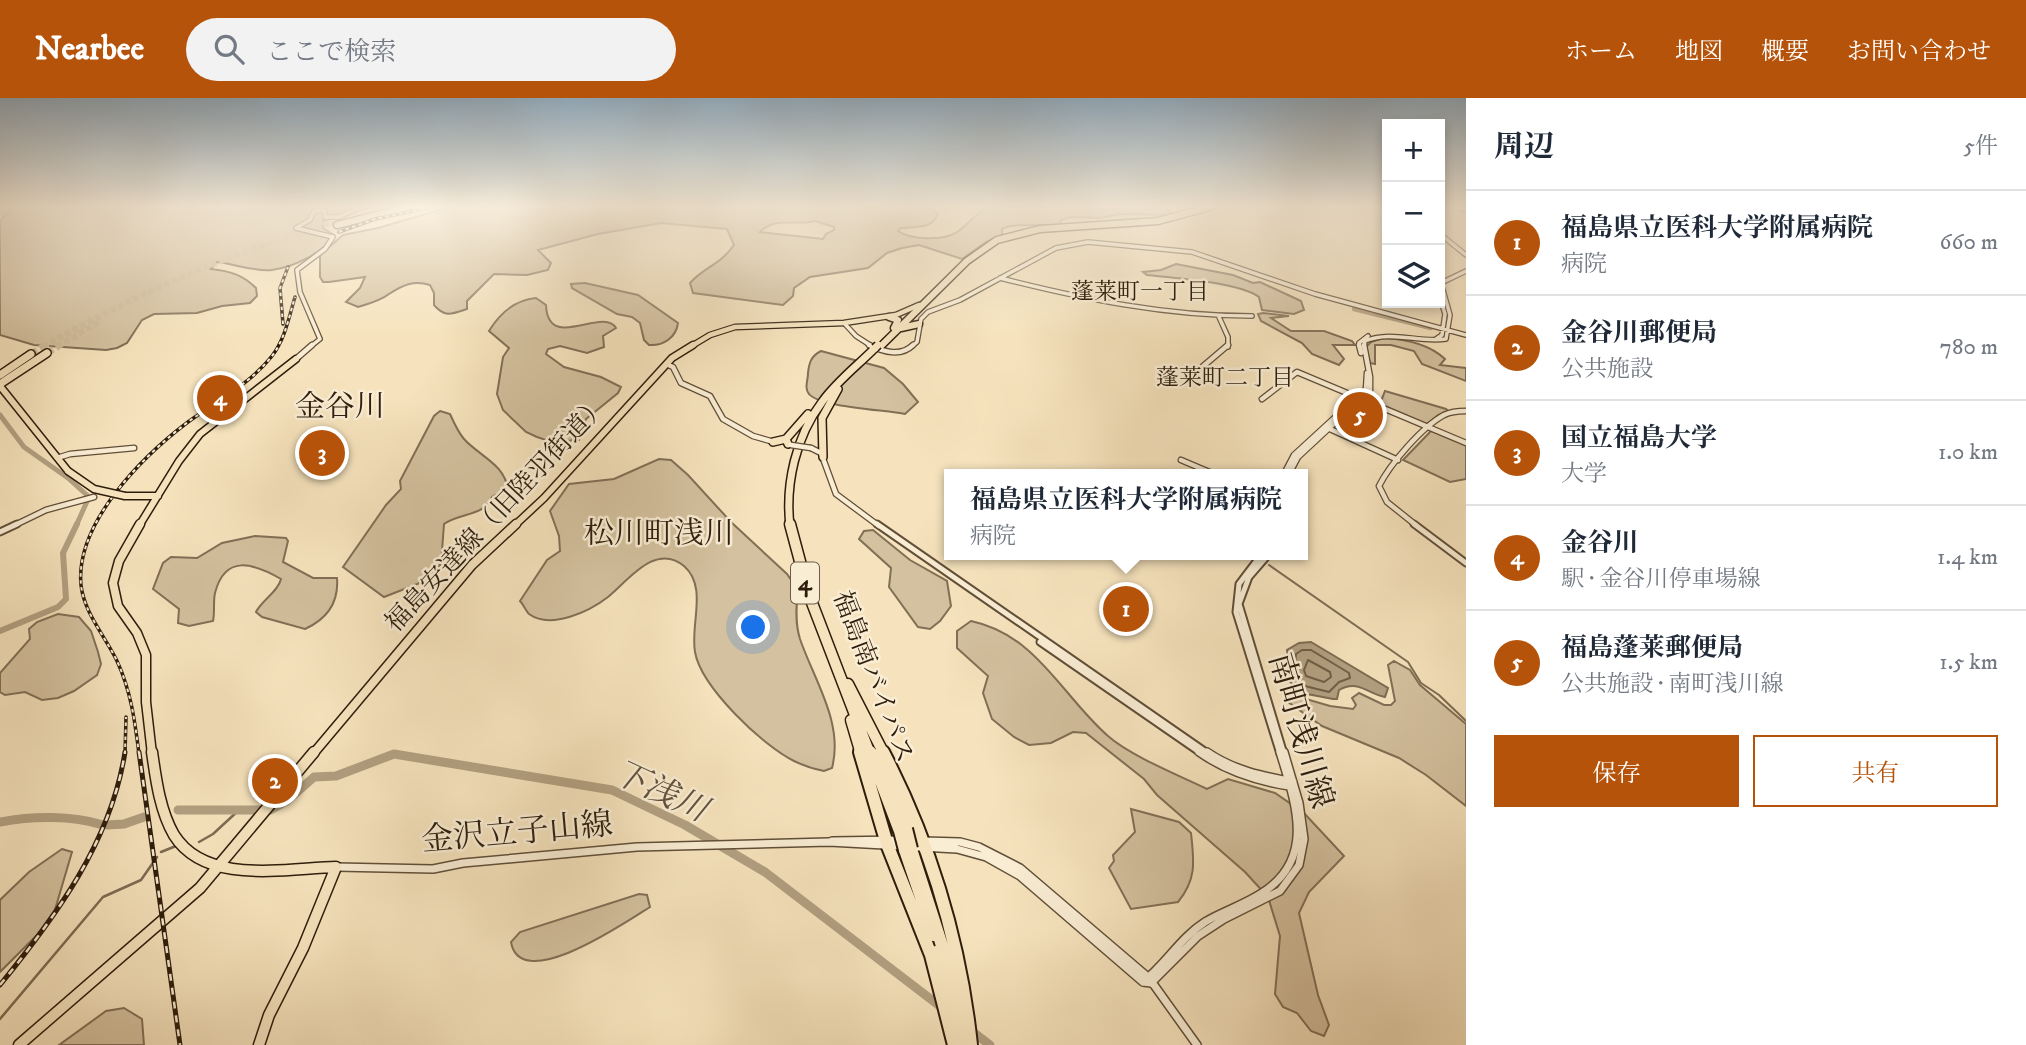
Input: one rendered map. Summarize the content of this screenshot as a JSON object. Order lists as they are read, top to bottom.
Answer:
{
  "streets": {
    "highway": ["4", "福島南バイパス"],
    "main road": ["福島安達線（旧陸羽街道）"],
    "street": ["南町浅川線", "金沢立子山線"]
  },
  "crossings": [
    ["福島安達線（旧陸羽街道）", "福島南バイパス"],
    ["南町浅川線", "金沢立子山線"]
  ],
  "districts": [
    "蓬莱町一丁目",
    "蓬莱町二丁目",
    "金谷川",
    "松川町浅川"
  ],
  "water": ["下浅川"],
  "page": {
    "header": "Nearbee",
    "search": "ここで検索",
    "nav": [
      "ホーム",
      "地図",
      "概要",
      "お問い合わせ"
    ],
    "heading": ["周辺", "5件"],
    "map_buttons": ["+", "−"],
    "list": [
      {
        "mark": "1",
        "name": "福島県立医科大学附属病院",
        "note": "病院",
        "value": "660 m"
      },
      {
        "mark": "2",
        "name": "金谷川郵便局",
        "note": "公共施設",
        "value": "780 m"
      },
      {
        "mark": "3",
        "name": "国立福島大学",
        "note": "大学",
        "value": "1.0 km"
      },
      {
        "mark": "4",
        "name": "金谷川",
        "note": "駅 · 金谷川停車場線",
        "value": "1.4 km"
      },
      {
        "mark": "5",
        "name": "福島蓬莱郵便局",
        "note": "公共施設 · 南町浅川線",
        "value": "1.5 km"
      }
    ],
    "pins": [
      "4",
      "5",
      "3",
      "1",
      "2"
    ],
    "popup": ["福島県立医科大学附属病院", "病院"],
    "buttons": ["保存", "共有"]
  }
}
